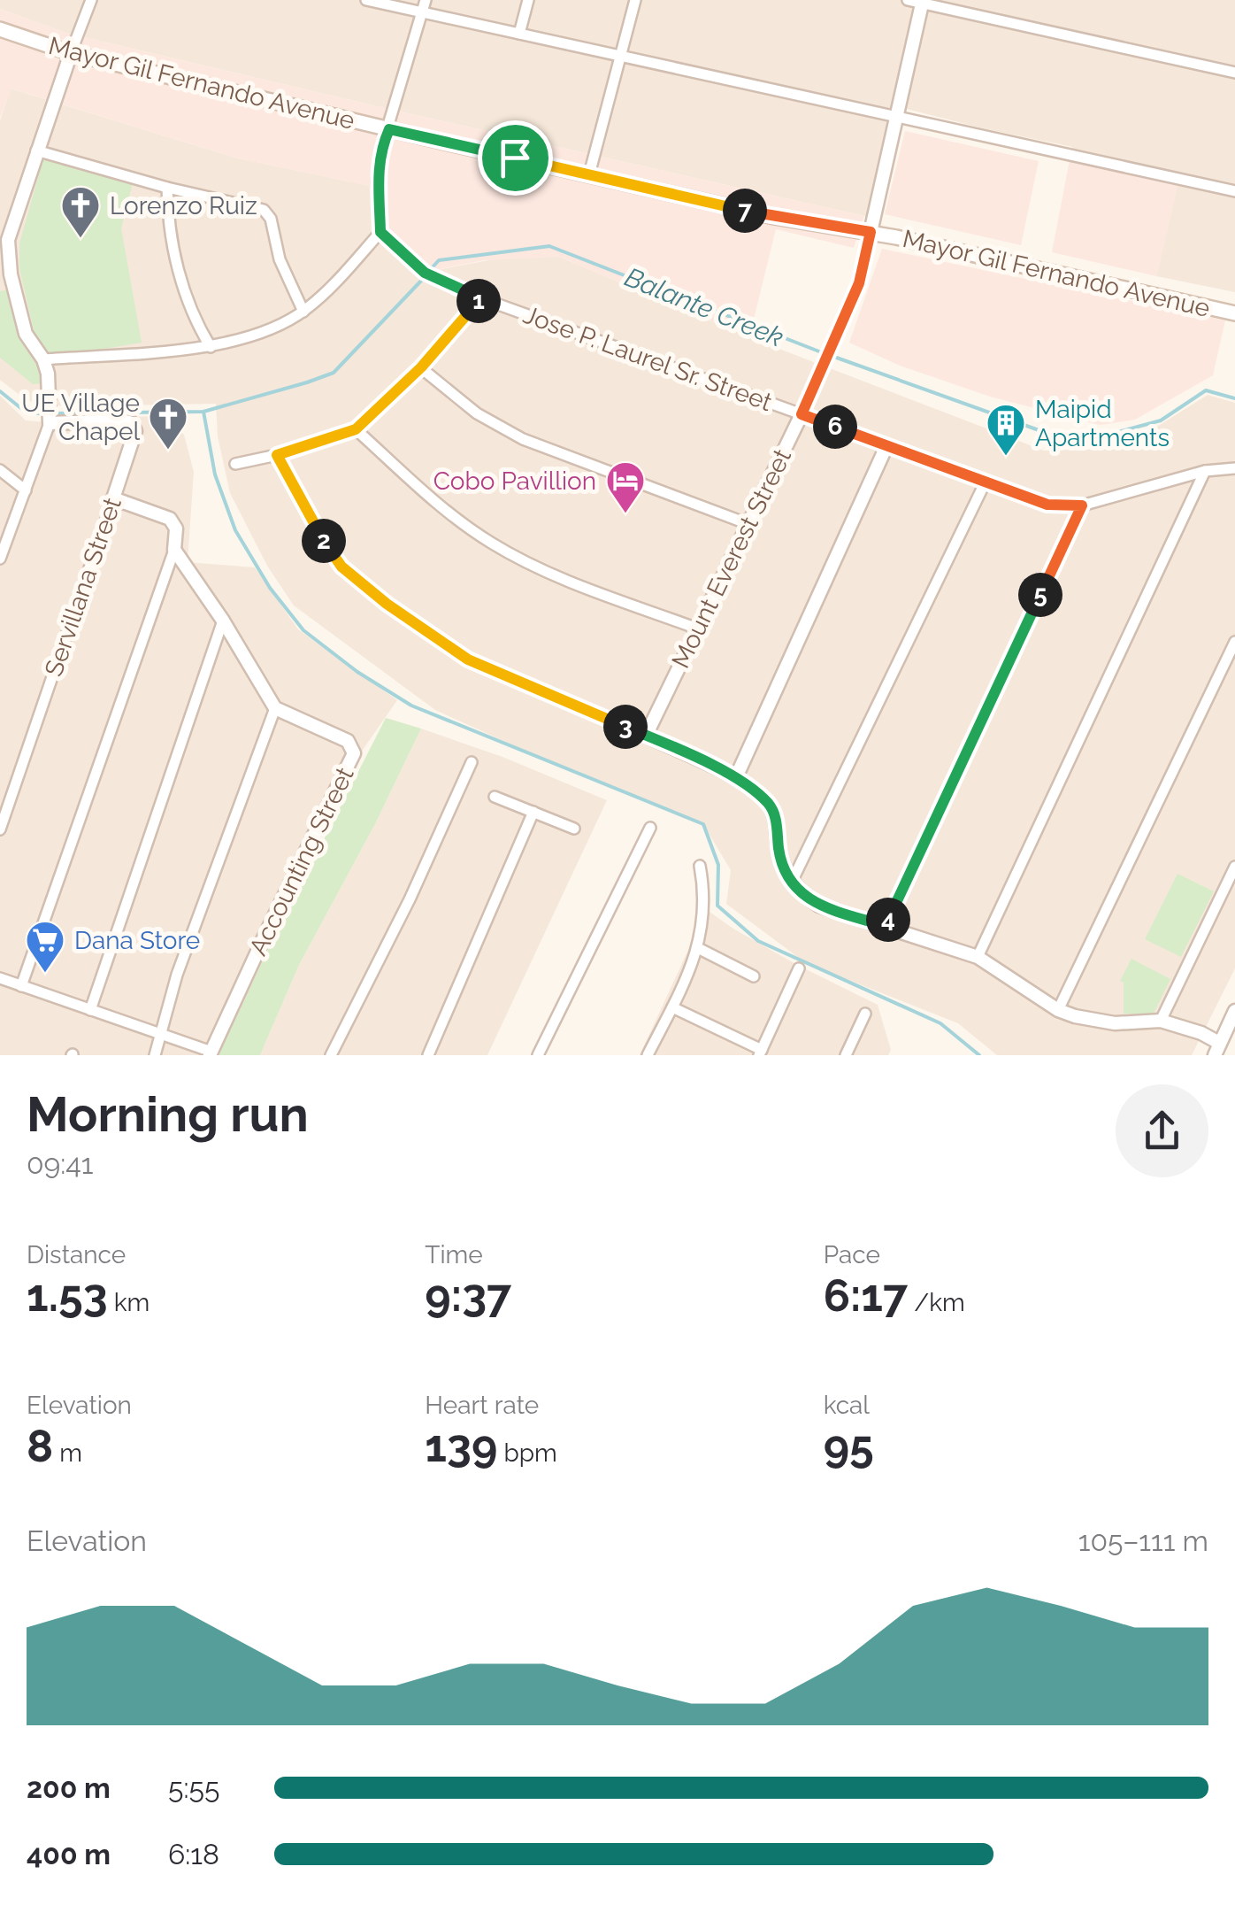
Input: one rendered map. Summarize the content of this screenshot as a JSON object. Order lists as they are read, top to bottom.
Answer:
{
  "streets": {
    "main road": ["Mayor Gil Fernando Avenue"],
    "street": [
      "Jose P. Laurel Sr. Street",
      "Mount Everest Street",
      "Servillana Street",
      "Accounting Street"
    ]
  },
  "crossings": [
    ["Mayor Gil Fernando Avenue", "Mount Everest Street"],
    ["Jose P. Laurel Sr. Street", "Mount Everest Street"]
  ],
  "water": ["Balante Creek"],
  "places": {
    "church": ["Lorenzo Ruiz", "UE Village Chapel"],
    "building": ["Maipid Apartments"],
    "hotel": ["Cobo Pavillion"],
    "supermarket": ["Dana Store"]
  },
  "page": {
    "pins": [
      "7",
      "1",
      "6",
      "2",
      "5",
      "3",
      "4"
    ],
    "heading": ["Morning run", "09:41"],
    "stats": [
      ["Distance", "1.53 km"],
      ["Time", "9:37"],
      ["Pace", "6:17 /km"],
      ["Elevation", "8 m"],
      ["Heart rate", "139 bpm"],
      ["kcal", "95"]
    ],
    "chart": ["Elevation", "105–111 m"],
    "list": [
      {
        "name": "200 m",
        "note": "5:55"
      },
      {
        "name": "400 m",
        "note": "6:18"
      }
    ]
  }
}
